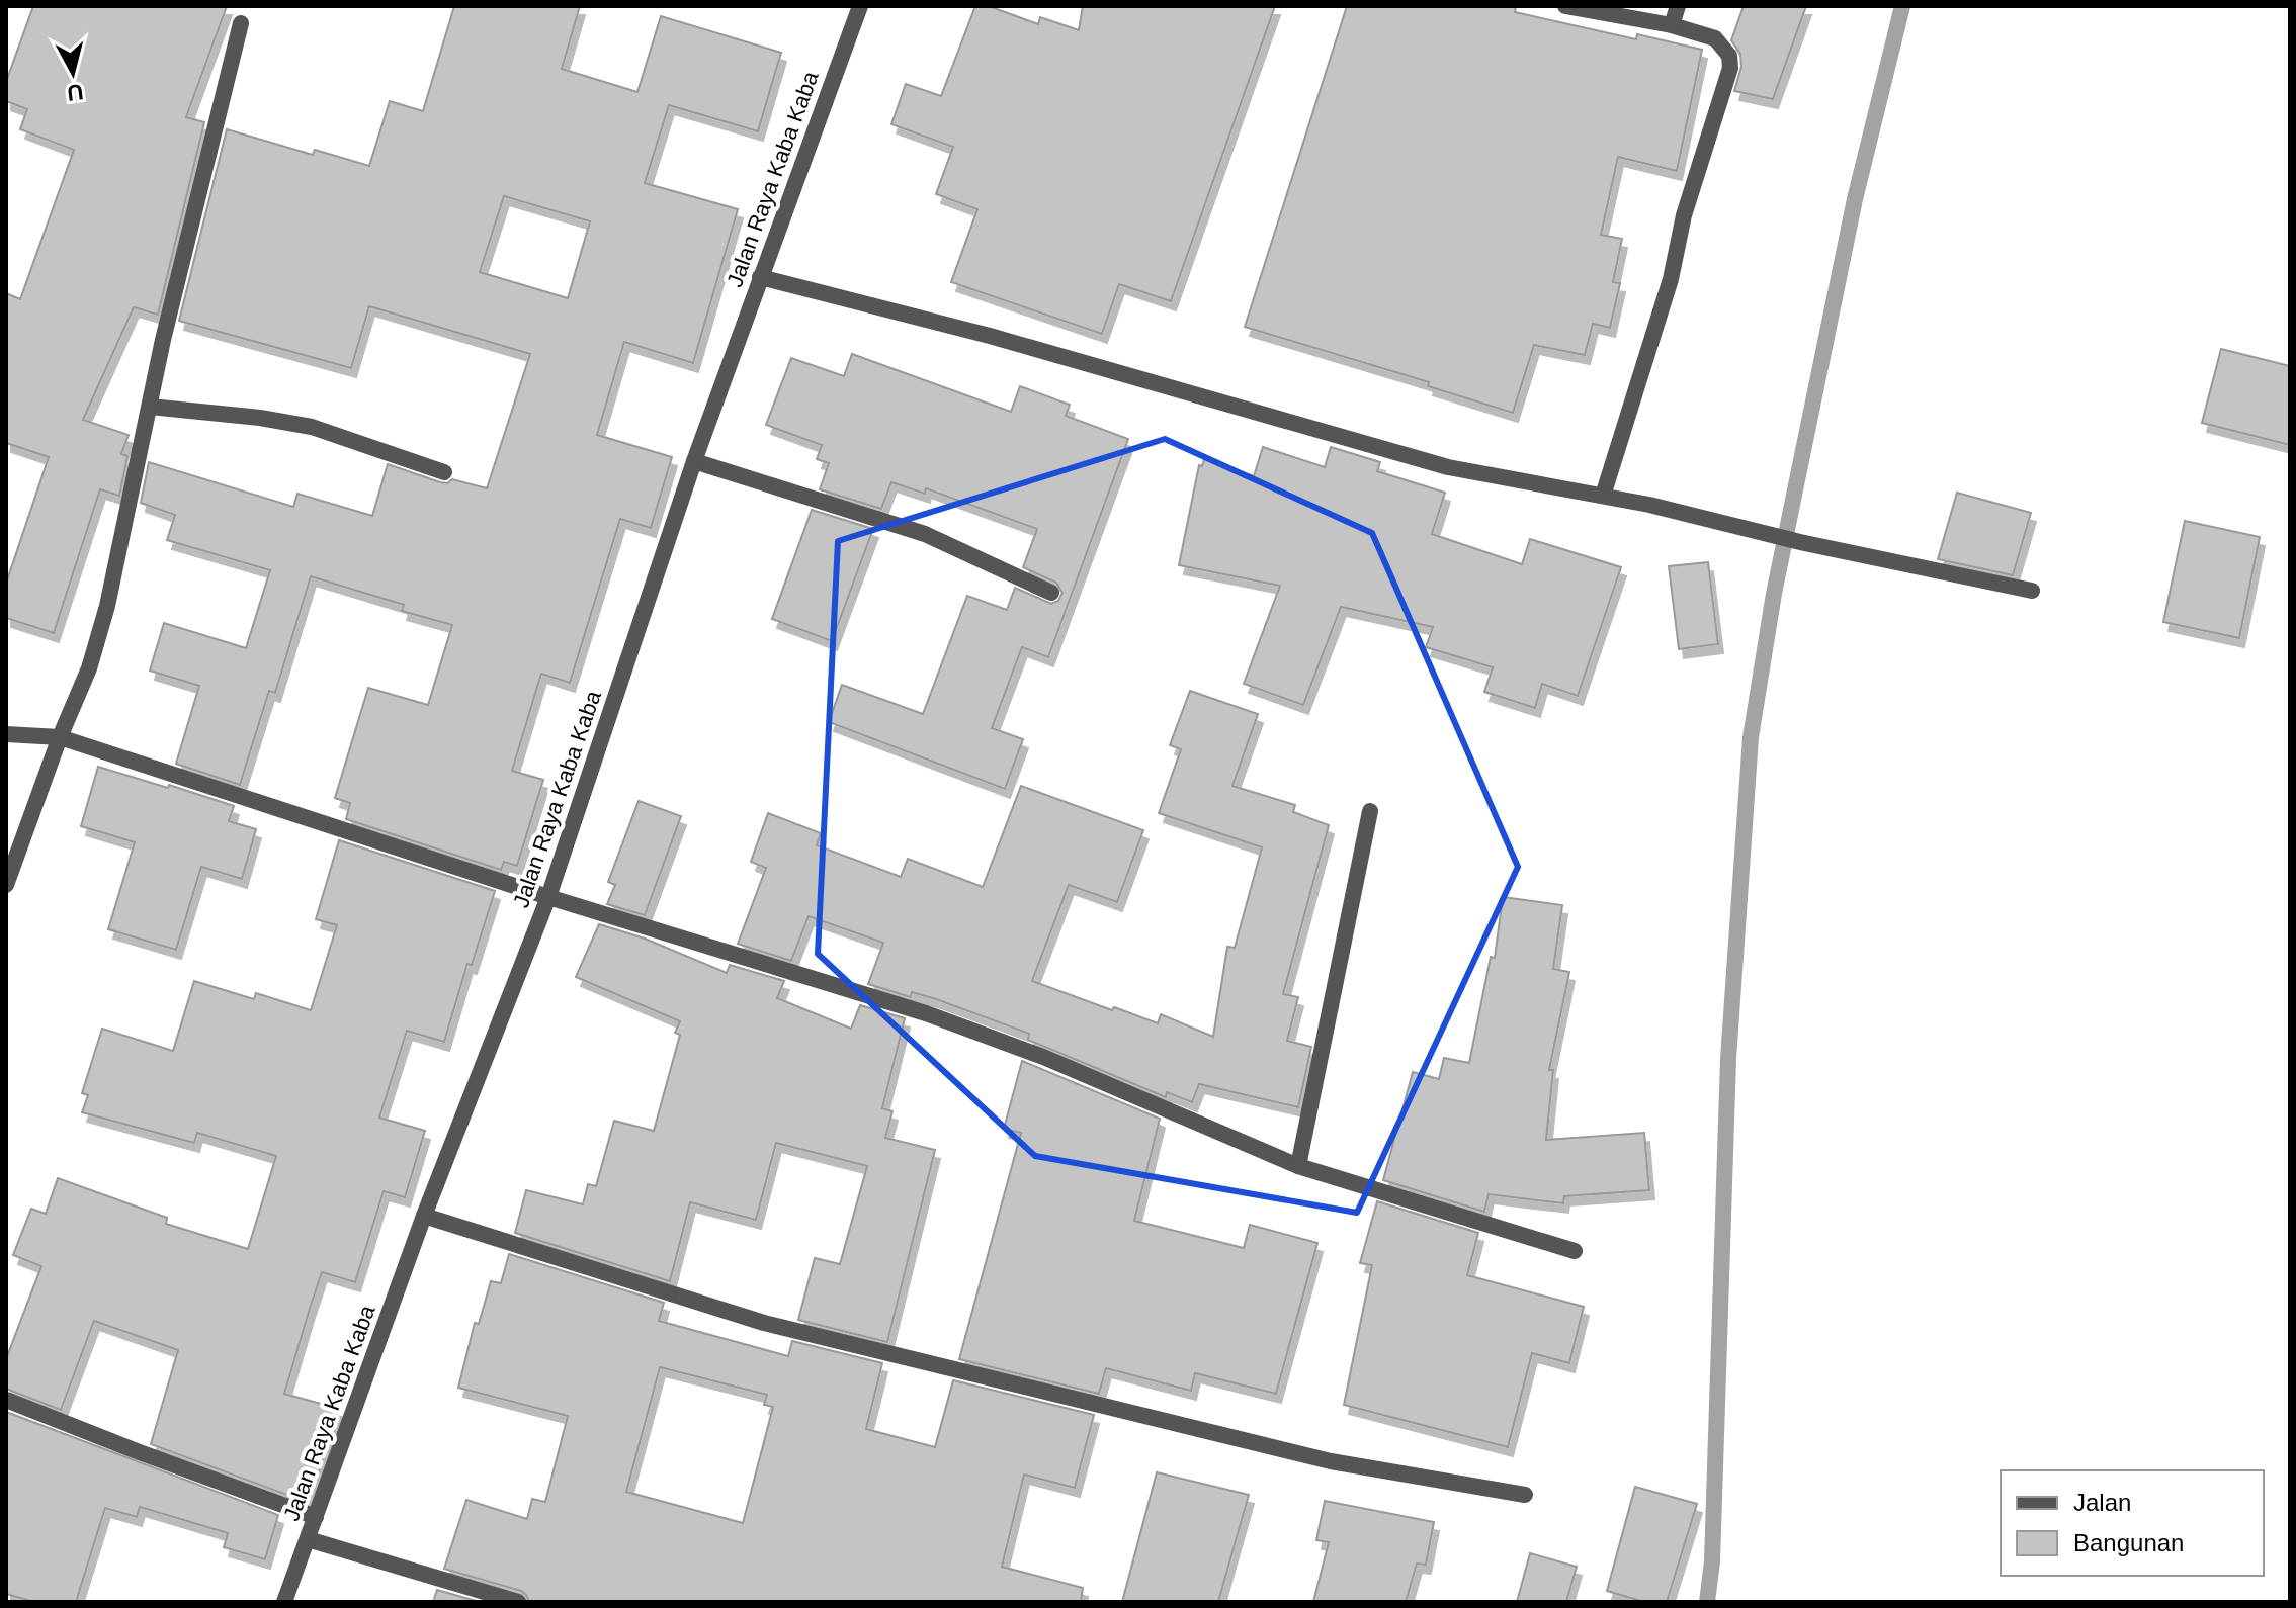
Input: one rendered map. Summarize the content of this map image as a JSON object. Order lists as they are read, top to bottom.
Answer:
{
  "streets": {
    "street": ["Jalan Raya Kaba Kaba"]
  },
  "legend": ["Jalan", "Bangunan"],
  "north": "bottom"
}
